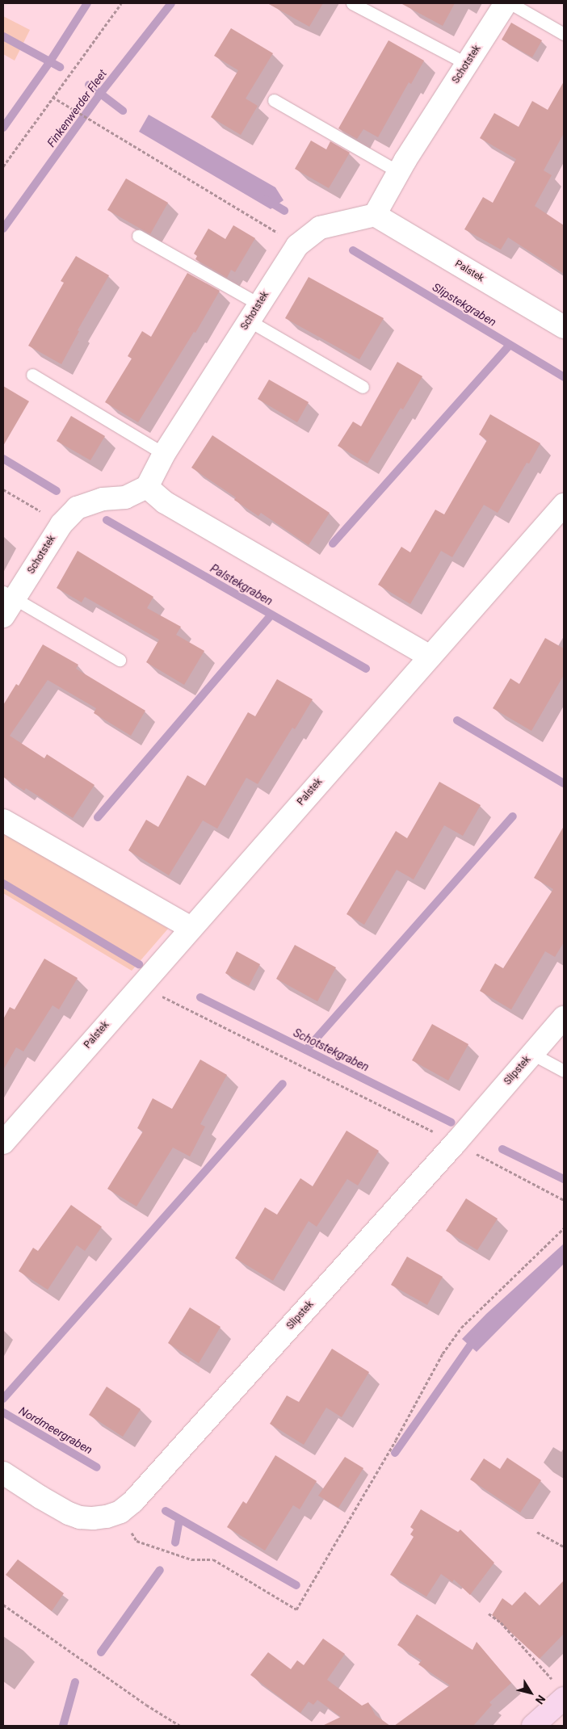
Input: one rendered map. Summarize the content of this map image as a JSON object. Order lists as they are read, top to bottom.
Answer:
{
  "streets": {
    "street": ["Schotstek", "Palstek", "Slipstek"]
  },
  "crossings": [
    ["Schotstek", "Palstek"]
  ],
  "water": [
    "Finkenwerder Fleet",
    "Slipstekgraben",
    "Palstekgraben",
    "Schotstekgraben",
    "Nordmeergraben"
  ],
  "north": "bottom right"
}
